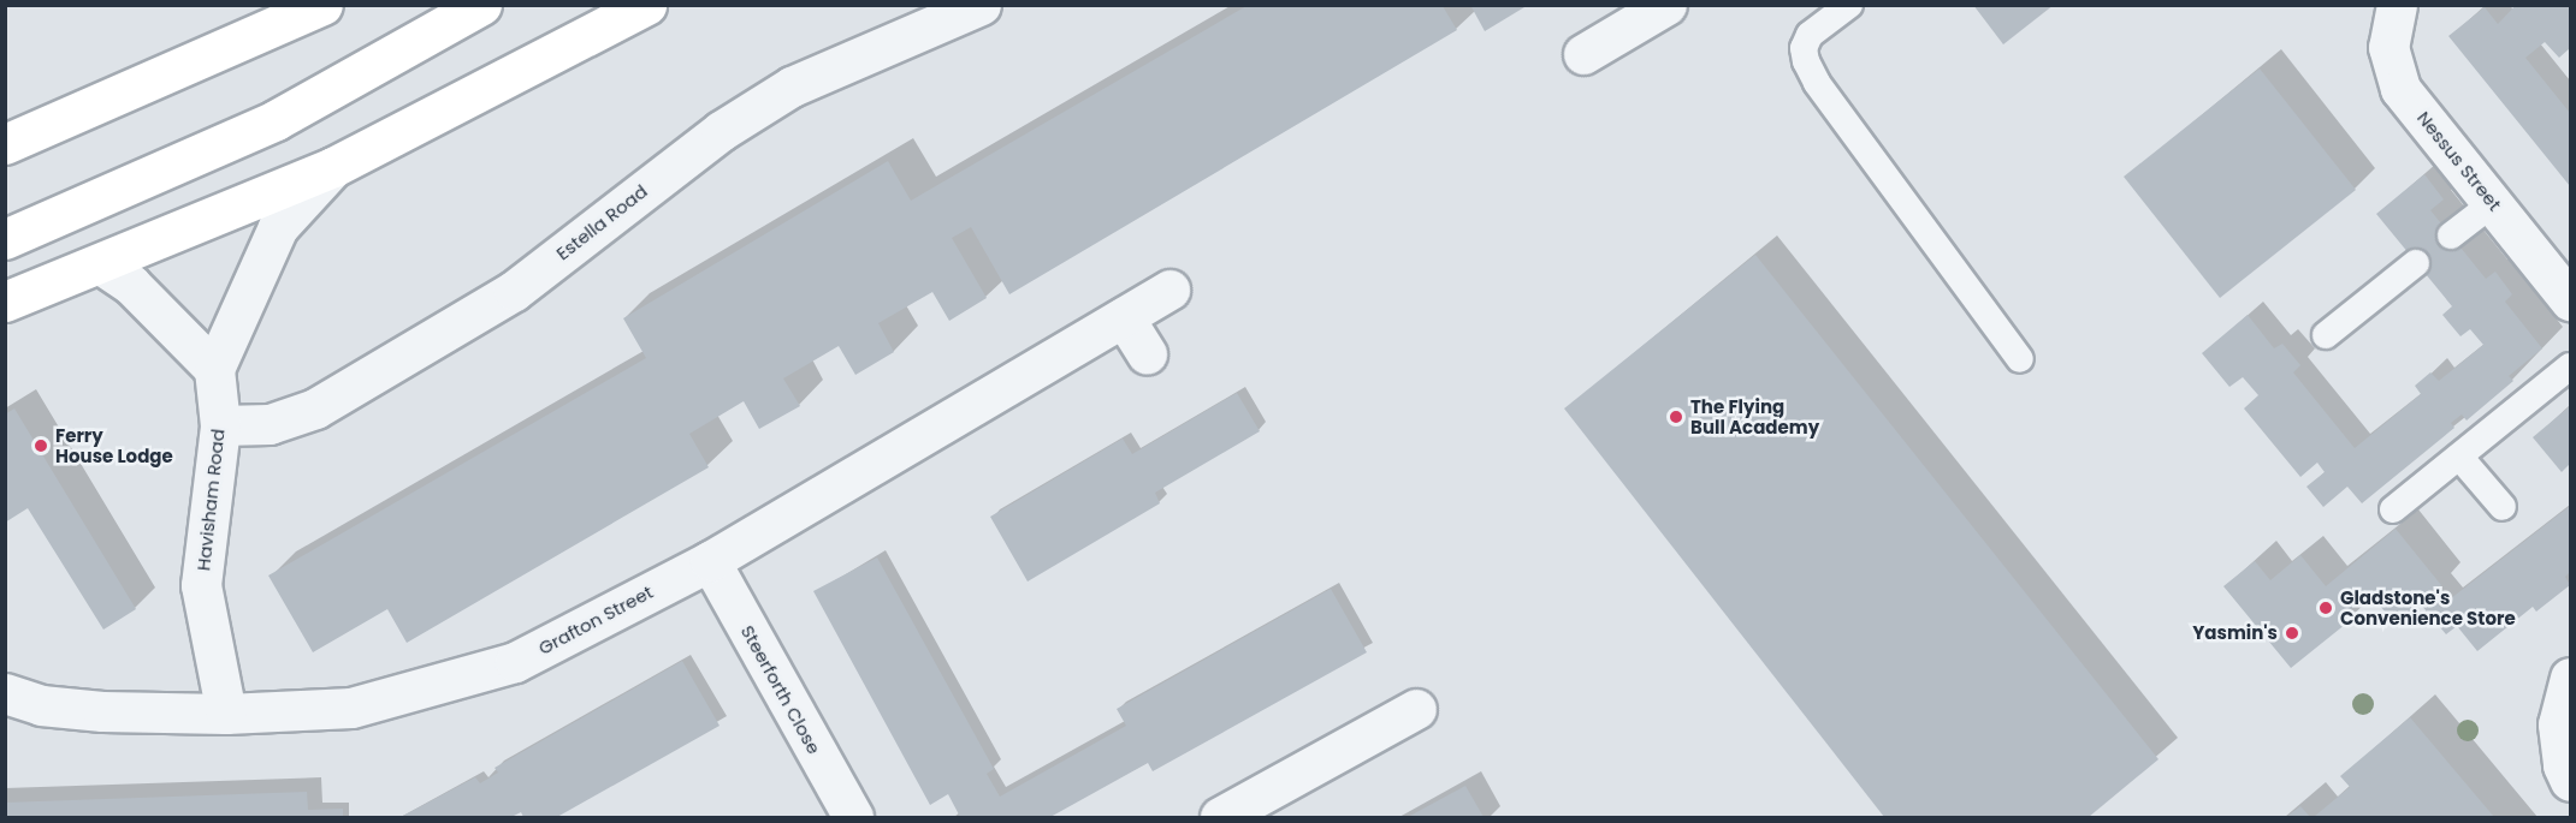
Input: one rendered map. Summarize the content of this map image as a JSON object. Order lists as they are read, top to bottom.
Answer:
{
  "streets": {
    "street": [
      "Nessus Street",
      "Estella Road",
      "Havisham Road",
      "Grafton Street",
      "Steerforth Close"
    ]
  },
  "crossings": [
    ["Estella Road", "Havisham Road"],
    ["Havisham Road", "Grafton Street"],
    ["Grafton Street", "Steerforth Close"]
  ],
  "places": [
    "The Flying Bull Academy",
    "Ferry House Lodge",
    "Gladstone's Convenience Store",
    "Yasmin's"
  ]
}
